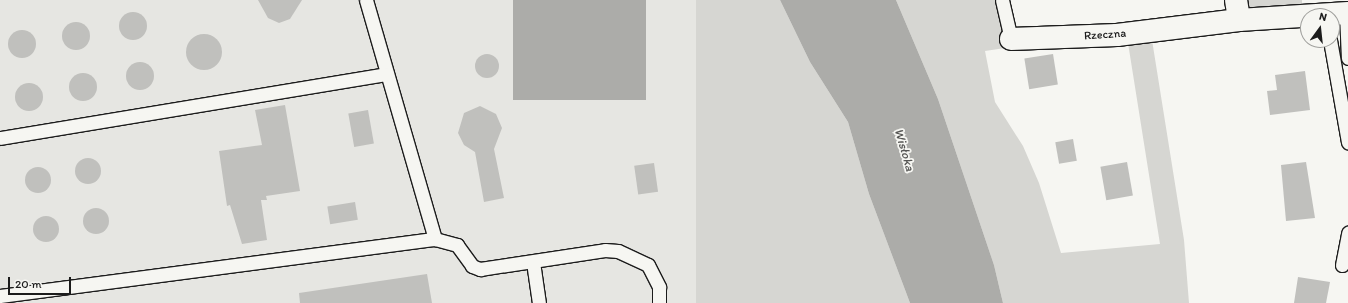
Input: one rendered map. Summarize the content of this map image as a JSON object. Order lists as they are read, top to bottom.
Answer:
{
  "streets": {
    "street": ["Rzeczna"]
  },
  "water": ["Wisłoka"],
  "scale_bar": "20 m",
  "north": "top"
}
